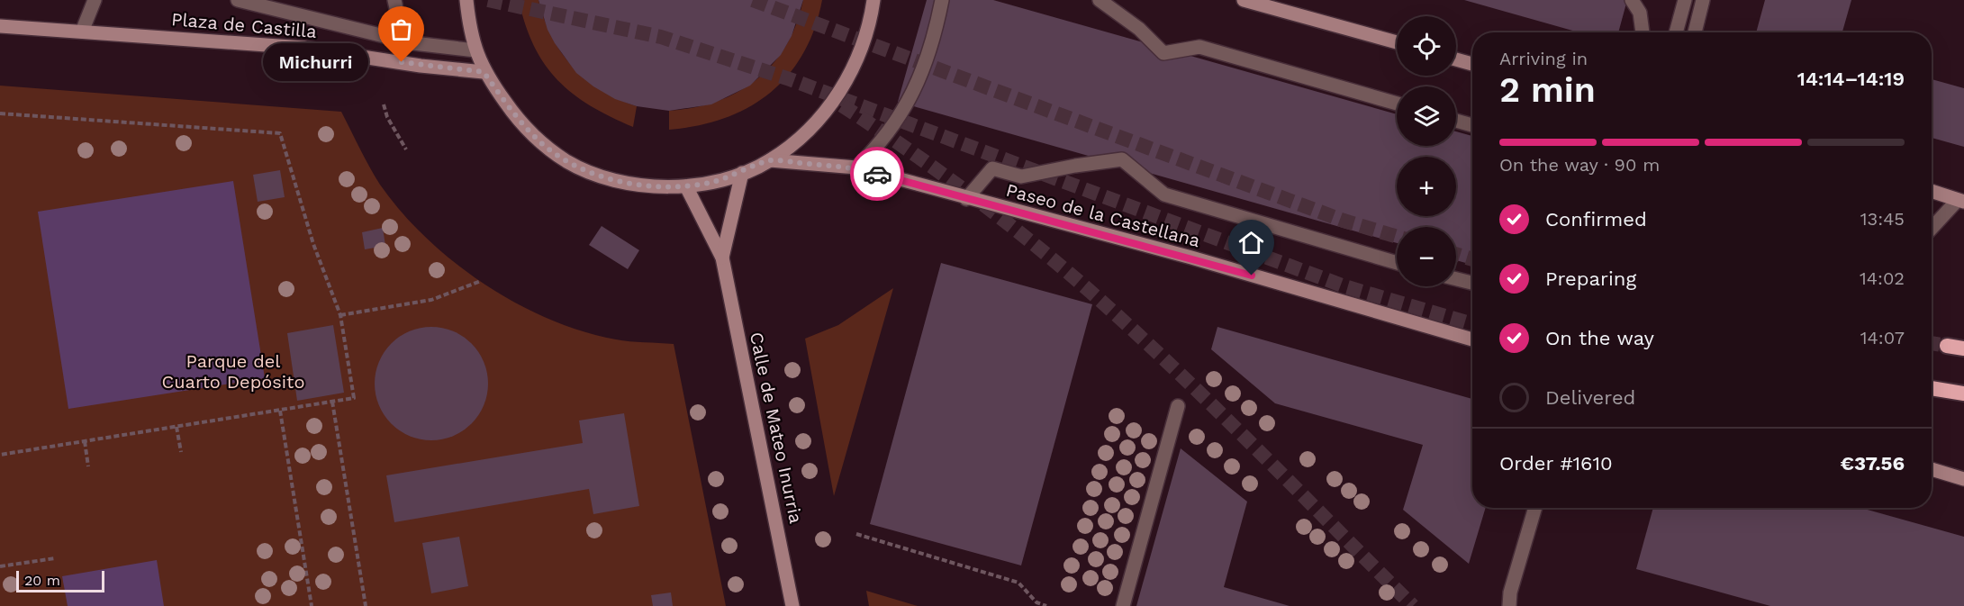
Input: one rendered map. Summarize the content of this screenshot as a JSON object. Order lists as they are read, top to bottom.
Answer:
{
  "streets": {
    "main road": ["Plaza de Castilla", "Paseo de la Castellana", "Calle de Mateo Inurria"]
  },
  "parks": ["Parque del Cuarto Depósito"],
  "places": ["Michurri"],
  "scale_bar": "20 m",
  "page": {
    "map_buttons": ["+", "−"],
    "heading": ["2 min", "Arriving in", "14:14–14:19"],
    "panel": ["Order #1610", "€37.56"],
    "bubble": "Michurri",
    "bar": "On the way · 90 m",
    "list": [
      ["Confirmed", "13:45"],
      ["Preparing", "14:02"],
      ["On the way", "14:07"],
      "Delivered"
    ],
    "scale": "20 m"
  }
}
